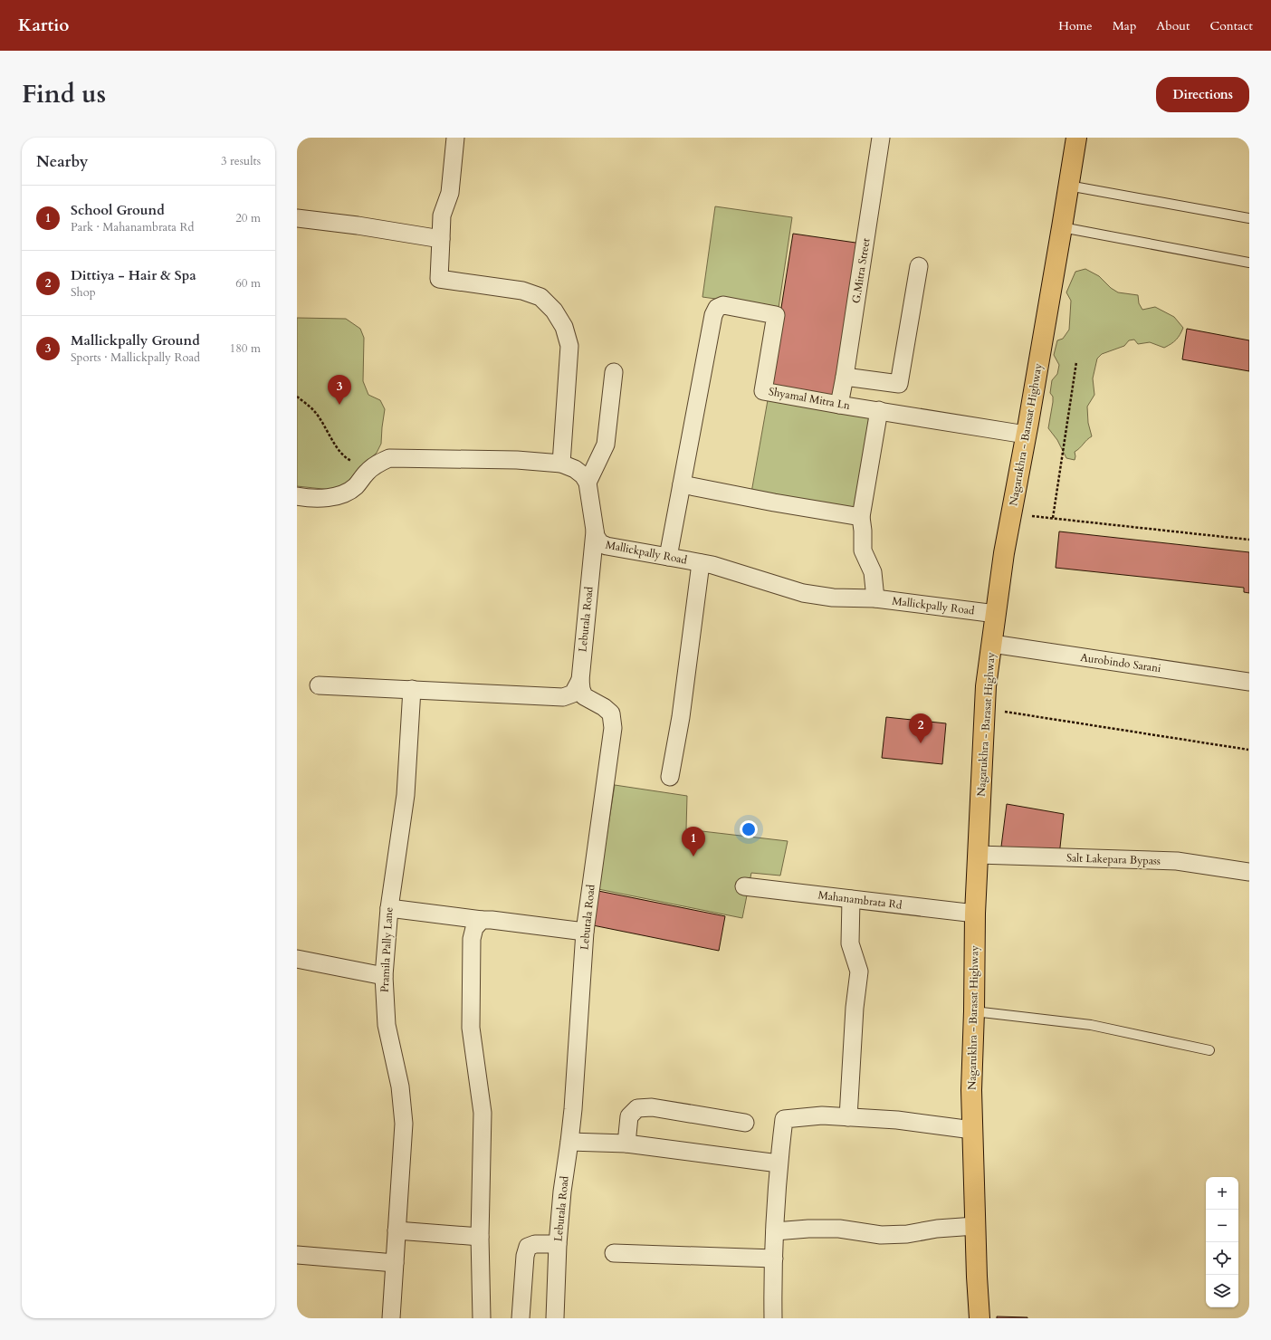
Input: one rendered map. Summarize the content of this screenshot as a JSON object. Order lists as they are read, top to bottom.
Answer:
{
  "streets": {
    "main road": ["Nagarukhra - Barasat Highway"],
    "street": [
      "G.Mitra Street",
      "Shyamal Mitra Ln",
      "Mallickpally Road",
      "Lebutala Road",
      "Aurobindo Sarani",
      "Salt Lakepara Bypass",
      "Mahanambrata Rd",
      "Pramila Pally Lane"
    ]
  },
  "crossings": [
    ["G.Mitra Street", "Shyamal Mitra Ln"],
    ["Shyamal Mitra Ln", "Nagarukhra - Barasat Highway"],
    ["Shyamal Mitra Ln", "Mallickpally Road"],
    ["Nagarukhra - Barasat Highway", "Mallickpally Road"],
    ["Nagarukhra - Barasat Highway", "Aurobindo Sarani"],
    ["Nagarukhra - Barasat Highway", "Salt Lakepara Bypass"],
    ["Nagarukhra - Barasat Highway", "Mahanambrata Rd"],
    ["Mallickpally Road", "Lebutala Road"]
  ],
  "page": {
    "header": "Kartio",
    "nav": [
      "Home",
      "Map",
      "About",
      "Contact"
    ],
    "title": "Find us",
    "buttons": "Directions",
    "heading": ["Nearby", "3 results"],
    "list": [
      {
        "mark": "1",
        "name": "School Ground",
        "note": "Park · Mahanambrata Rd",
        "value": "20 m"
      },
      {
        "mark": "2",
        "name": "Dittiya - Hair & Spa",
        "note": "Shop",
        "value": "60 m"
      },
      {
        "mark": "3",
        "name": "Mallickpally Ground",
        "note": "Sports · Mallickpally Road",
        "value": "180 m"
      }
    ],
    "pins": ["3", "2", "1"],
    "map_buttons": ["+", "−"]
  }
}
